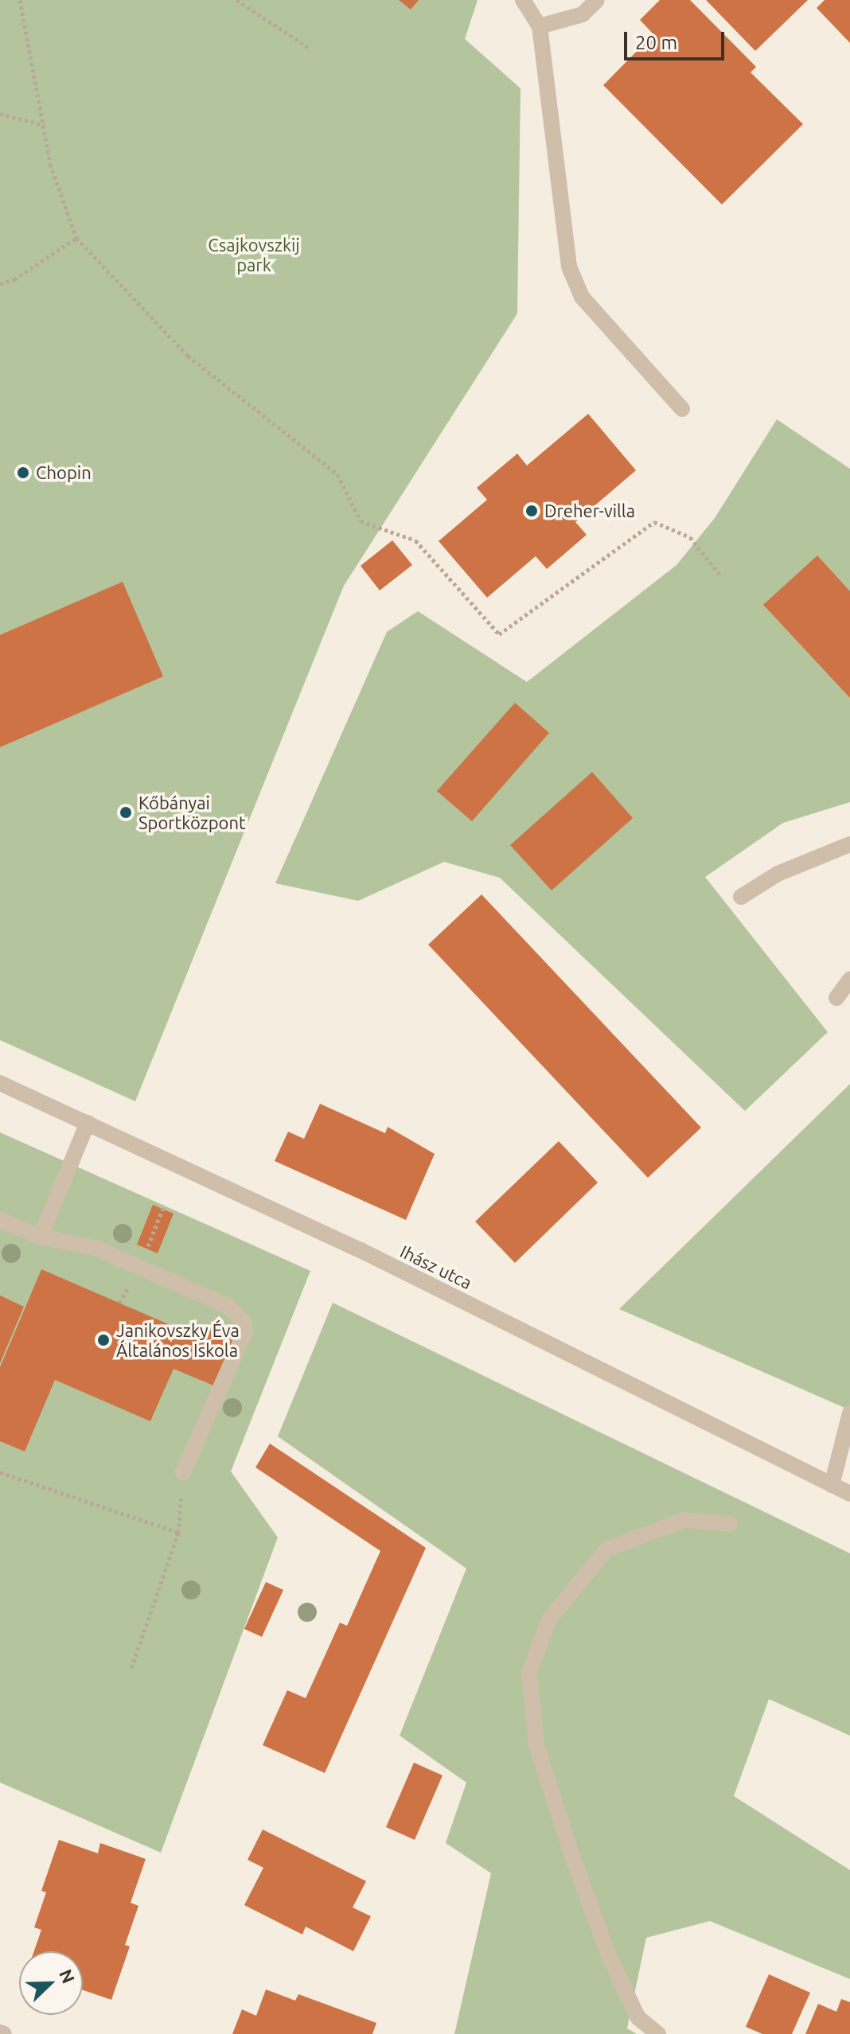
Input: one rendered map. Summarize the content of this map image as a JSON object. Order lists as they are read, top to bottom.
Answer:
{
  "streets": {
    "street": ["Ihász utca"]
  },
  "parks": ["Csajkovszkij park"],
  "places": [
    "Chopin",
    "Dreher-villa",
    "Kőbányai Sportközpont",
    "Janikovszky Éva Általános Iskola"
  ],
  "scale_bar": "20 m",
  "north": "top right"
}
